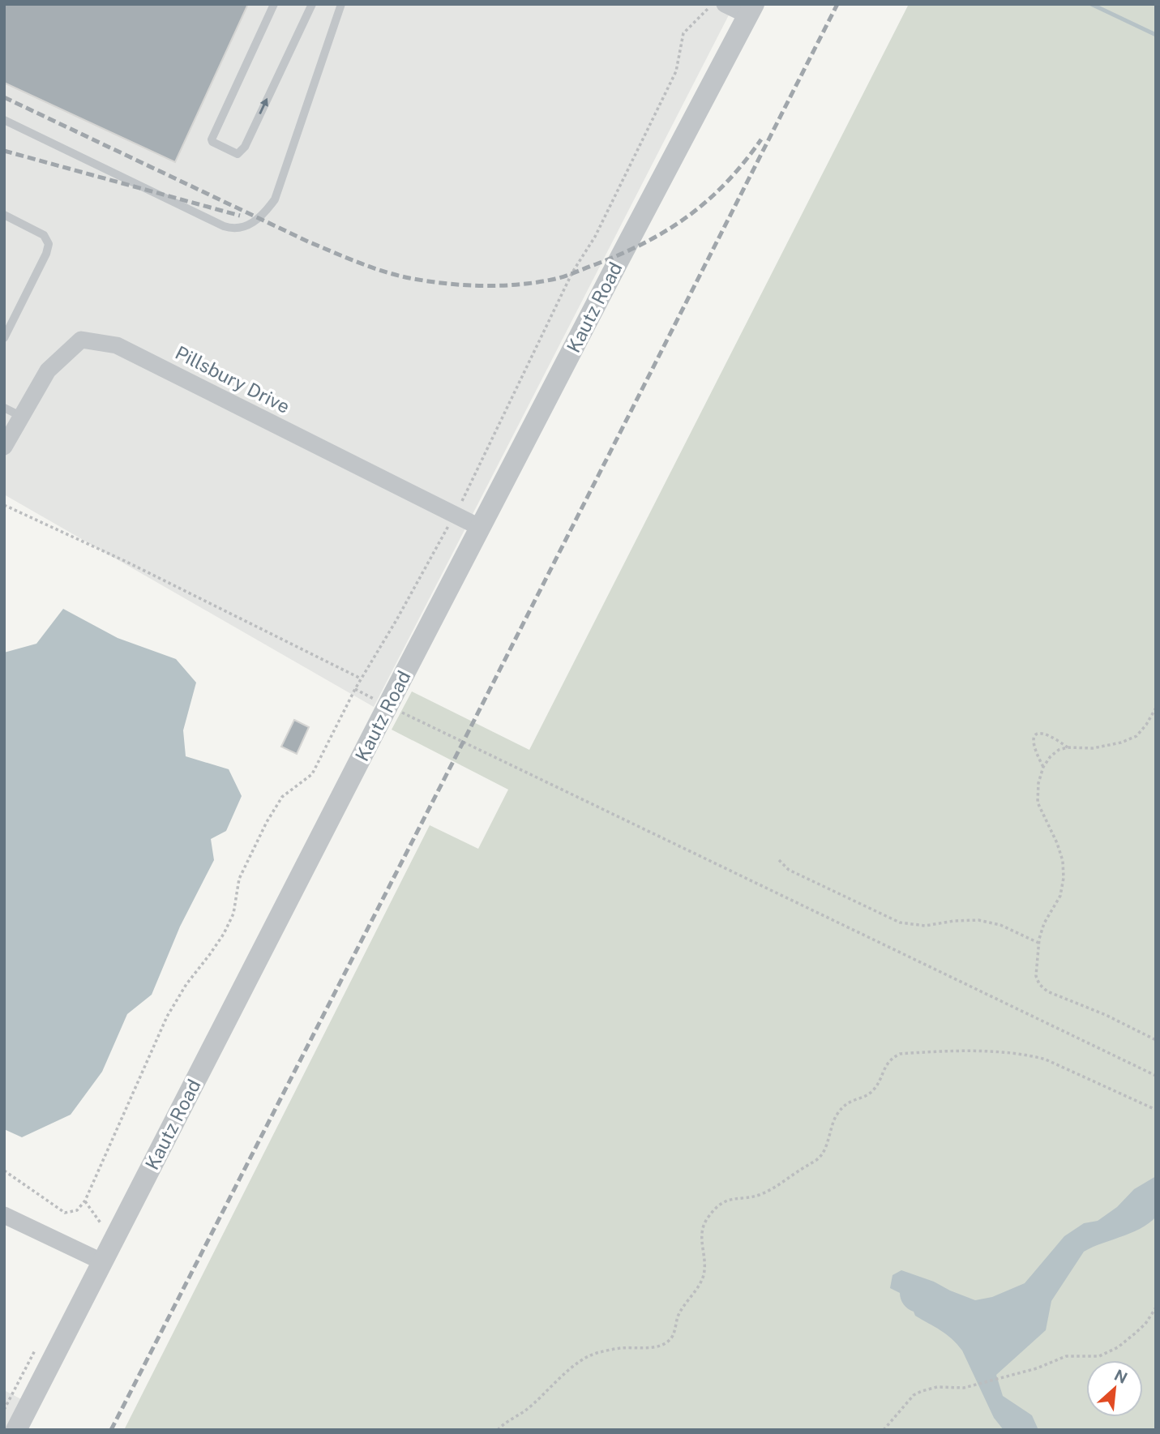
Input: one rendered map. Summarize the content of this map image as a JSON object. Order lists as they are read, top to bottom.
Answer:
{
  "streets": {
    "street": ["Kautz Road", "Pillsbury Drive"]
  },
  "crossings": [
    ["Kautz Road", "Pillsbury Drive"]
  ],
  "north": "top right"
}
